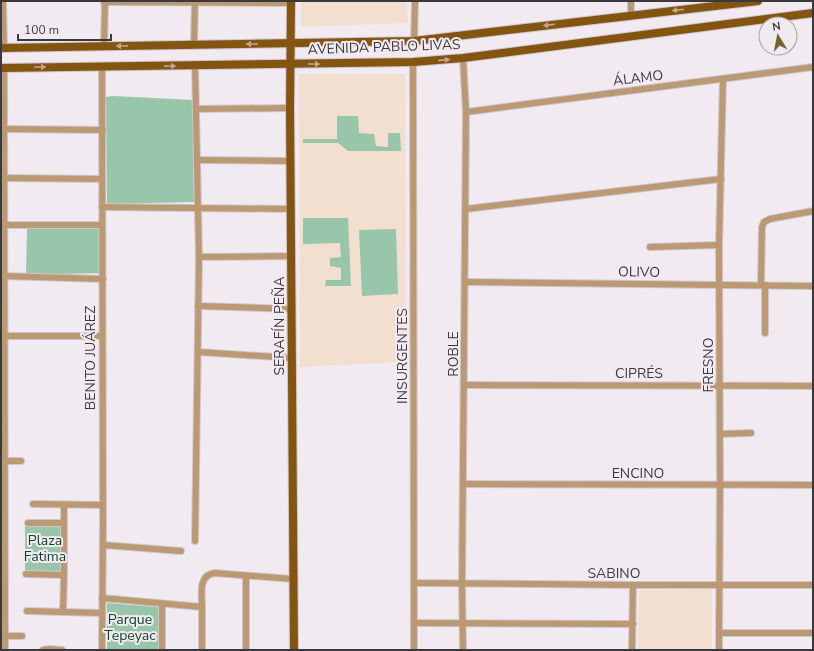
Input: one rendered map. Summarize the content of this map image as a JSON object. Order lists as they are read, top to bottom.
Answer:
{
  "streets": {
    "main road": ["AVENIDA PABLO LIVAS", "SERAFÍN PEÑA"],
    "street": [
      "ÁLAMO",
      "OLIVO",
      "ROBLE",
      "INSURGENTES",
      "BENITO JUÁREZ",
      "FRESNO",
      "CIPRÉS",
      "ENCINO",
      "SABINO"
    ]
  },
  "crossings": [
    ["AVENIDA PABLO LIVAS", "SERAFÍN PEÑA"],
    ["AVENIDA PABLO LIVAS", "ROBLE"],
    ["AVENIDA PABLO LIVAS", "INSURGENTES"],
    ["AVENIDA PABLO LIVAS", "BENITO JUÁREZ"],
    ["ÁLAMO", "ROBLE"],
    ["ÁLAMO", "FRESNO"],
    ["OLIVO", "ROBLE"],
    ["OLIVO", "FRESNO"],
    ["ROBLE", "CIPRÉS"],
    ["ROBLE", "ENCINO"],
    ["ROBLE", "SABINO"],
    ["INSURGENTES", "SABINO"],
    ["FRESNO", "CIPRÉS"],
    ["FRESNO", "ENCINO"],
    ["FRESNO", "SABINO"]
  ],
  "parks": ["Plaza Fatima", "Parque Tepeyac"],
  "scale_bar": "100 m",
  "north": "top"
}
